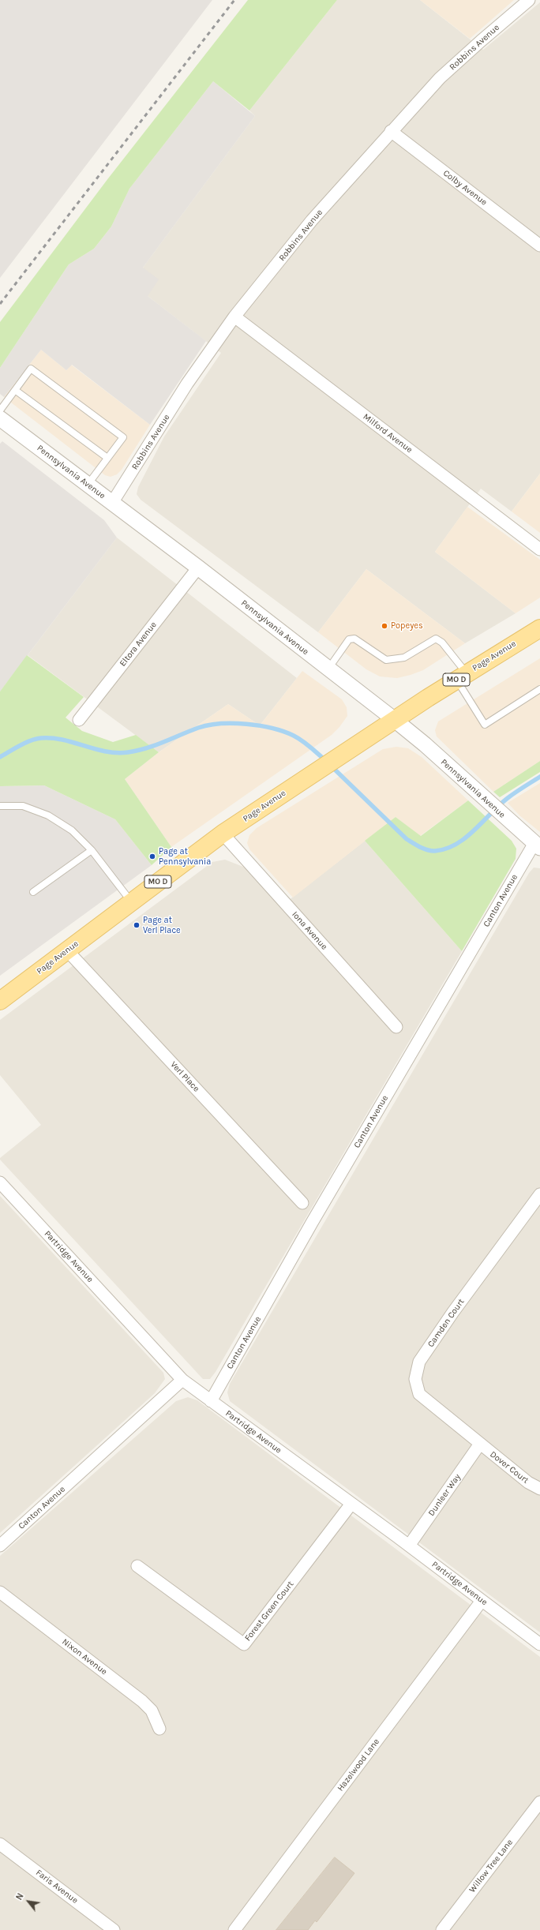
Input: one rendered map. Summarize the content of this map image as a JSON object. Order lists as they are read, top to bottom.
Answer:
{
  "streets": {
    "main road": ["Page Avenue", "MO D"],
    "street": [
      "Robbins Avenue",
      "Colby Avenue",
      "Milford Avenue",
      "Pennsylvania Avenue",
      "Eltora Avenue",
      "Canton Avenue",
      "Iona Avenue",
      "Verl Place",
      "Partridge Avenue",
      "Camden Court",
      "Dover Court",
      "Dunleer Way",
      "Forest Green Court",
      "Nixon Avenue",
      "Hazelwood Lane",
      "Willow Tree Lane",
      "Faris Avenue"
    ]
  },
  "crossings": [
    ["Robbins Avenue", "Colby Avenue"],
    ["Robbins Avenue", "Milford Avenue"],
    ["Robbins Avenue", "Pennsylvania Avenue"],
    ["Pennsylvania Avenue", "Eltora Avenue"],
    ["Pennsylvania Avenue", "Page Avenue"],
    ["Pennsylvania Avenue", "Canton Avenue"],
    ["Page Avenue", "Iona Avenue"],
    ["Page Avenue", "Verl Place"],
    ["Canton Avenue", "Partridge Avenue"],
    ["Partridge Avenue", "Dunleer Way"],
    ["Partridge Avenue", "Forest Green Court"],
    ["Partridge Avenue", "Hazelwood Lane"],
    ["Camden Court", "Dover Court"],
    ["Camden Court", "Dunleer Way"],
    ["Dover Court", "Dunleer Way"]
  ],
  "places": ["Popeyes", "Page at Pennsylvania", "Page at Verl Place"],
  "north": "top left"
}
